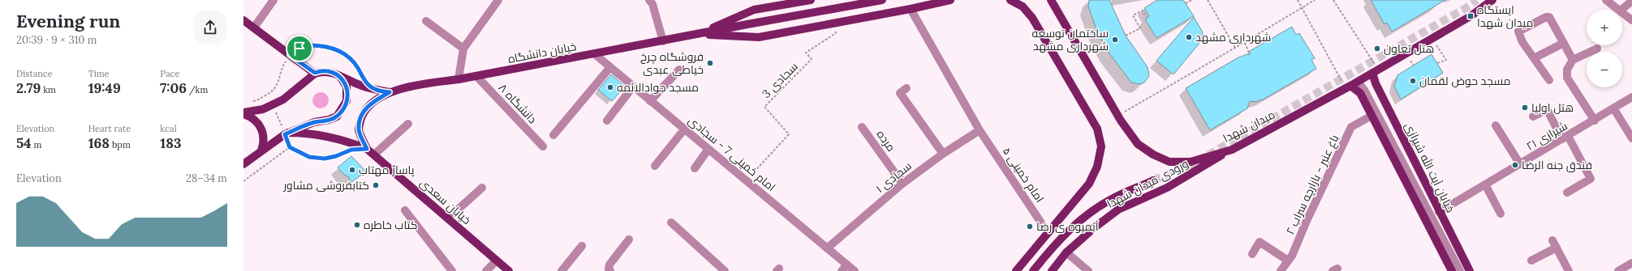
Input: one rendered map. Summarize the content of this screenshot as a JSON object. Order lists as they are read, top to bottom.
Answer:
{
  "streets": {
    "main road": [
      "خیابان دانشگاه",
      "میدان شهدا",
      "خیابان آیت الله شیرازی",
      "ورودی میدان شهدا",
      "خیابان سعدی"
    ],
    "street": [
      "دانشگاه ۸",
      "شیرازی ۲۱",
      "مرده",
      "امام خمینی 7 - سجادی",
      "امام خمینی ۵",
      "سجادی ۱",
      "باغ عنبر - بازارچه سراب ۲"
    ],
    "path": ["سجادی 3"]
  },
  "crossings": [
    ["خیابان دانشگاه", "دانشگاه ۸"],
    ["خیابان دانشگاه", "امام خمینی 7 - سجادی"],
    ["سجادی 3", "امام خمینی 7 - سجادی"],
    ["میدان شهدا", "خیابان آیت الله شیرازی"],
    ["میدان شهدا", "ورودی میدان شهدا"],
    ["شیرازی ۲۱", "خیابان آیت الله شیرازی"],
    ["مرده", "سجادی ۱"],
    ["امام خمینی 7 - سجادی", "سجادی ۱"],
    ["امام خمینی ۵", "سجادی ۱"]
  ],
  "places": {
    "transit": ["ایستگاه میدان شهدا"],
    "other": [
      "شهرداری مشهد",
      "ساختمان توسعه شهرداری مشهد",
      "هتل تعاون",
      "فروشگاه چرخ خیاطی عبدی",
      "مسجد حوض لقمان",
      "مسجد جوادالائمه",
      "هتل اولیا",
      "فندق جنه الرضا",
      "پاساژ مهتاب",
      "کتابفروشی مشاور",
      "کتاب خاطره",
      "آبمیوه ی رضا"
    ]
  },
  "page": {
    "heading": ["Evening run", "20:39 · 9 × 310 m"],
    "map_buttons": ["+", "−"],
    "stats": [
      ["Distance", "2.79 km"],
      ["Time", "19:49"],
      ["Pace", "7:06 /km"],
      ["Elevation", "54 m"],
      ["Heart rate", "168 bpm"],
      ["kcal", "183"]
    ],
    "chart": ["Elevation", "28–34 m"]
  }
}
